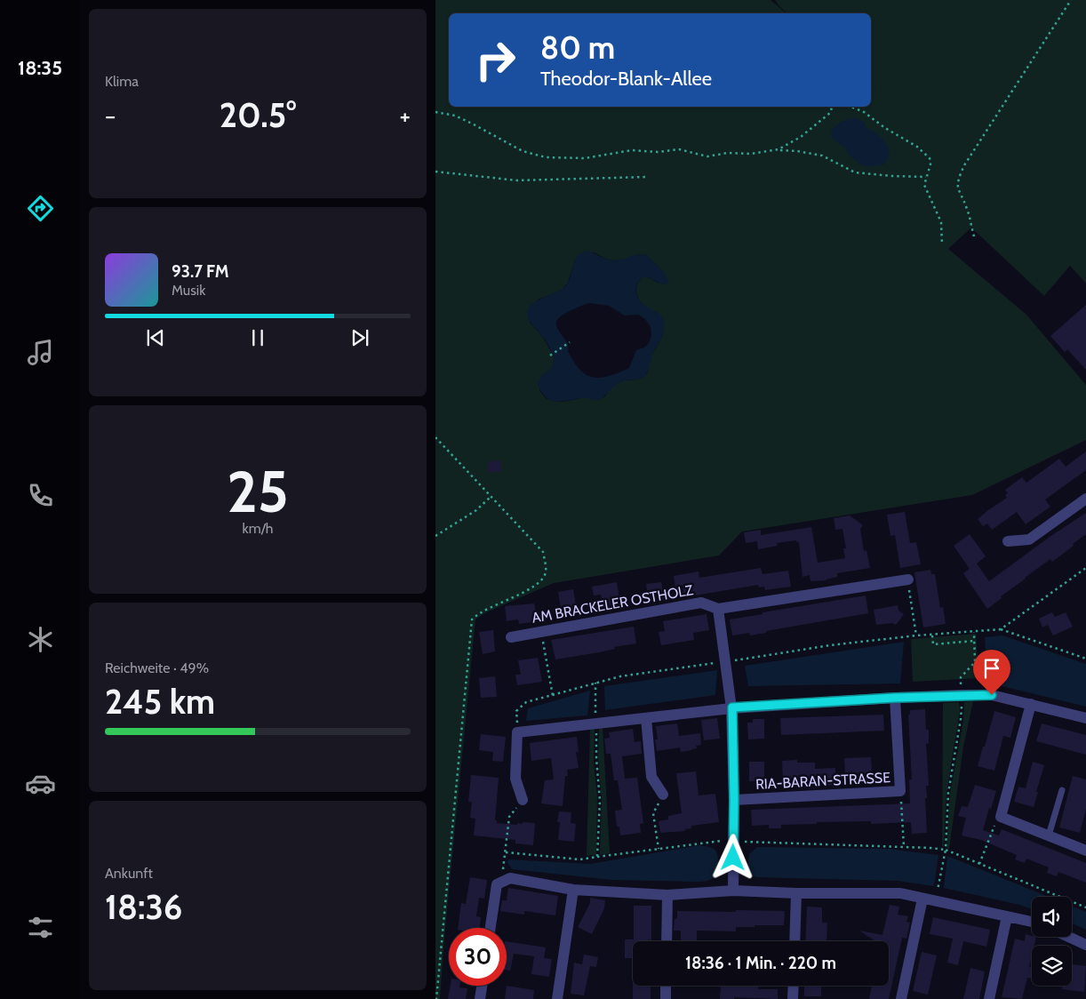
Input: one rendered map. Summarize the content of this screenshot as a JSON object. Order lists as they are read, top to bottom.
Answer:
{
  "streets": {
    "street": ["AM BRACKELER OSTHOLZ", "RIA-BARAN-STRASSE"]
  },
  "page": {
    "tabs": "18:35",
    "tile": [
      "Klima",
      ["25", "km/h"],
      ["Reichweite · 49%", "245 km"],
      ["Ankunft", "18:36"]
    ],
    "turn": ["80 m", "Theodor-Blank-Allee"],
    "heat": ["−", "20.5°", "+"],
    "song": ["93.7 FM", "Musik"],
    "limit": "30",
    "trip": "18:36 · 1 Min. · 220 m"
  }
}
